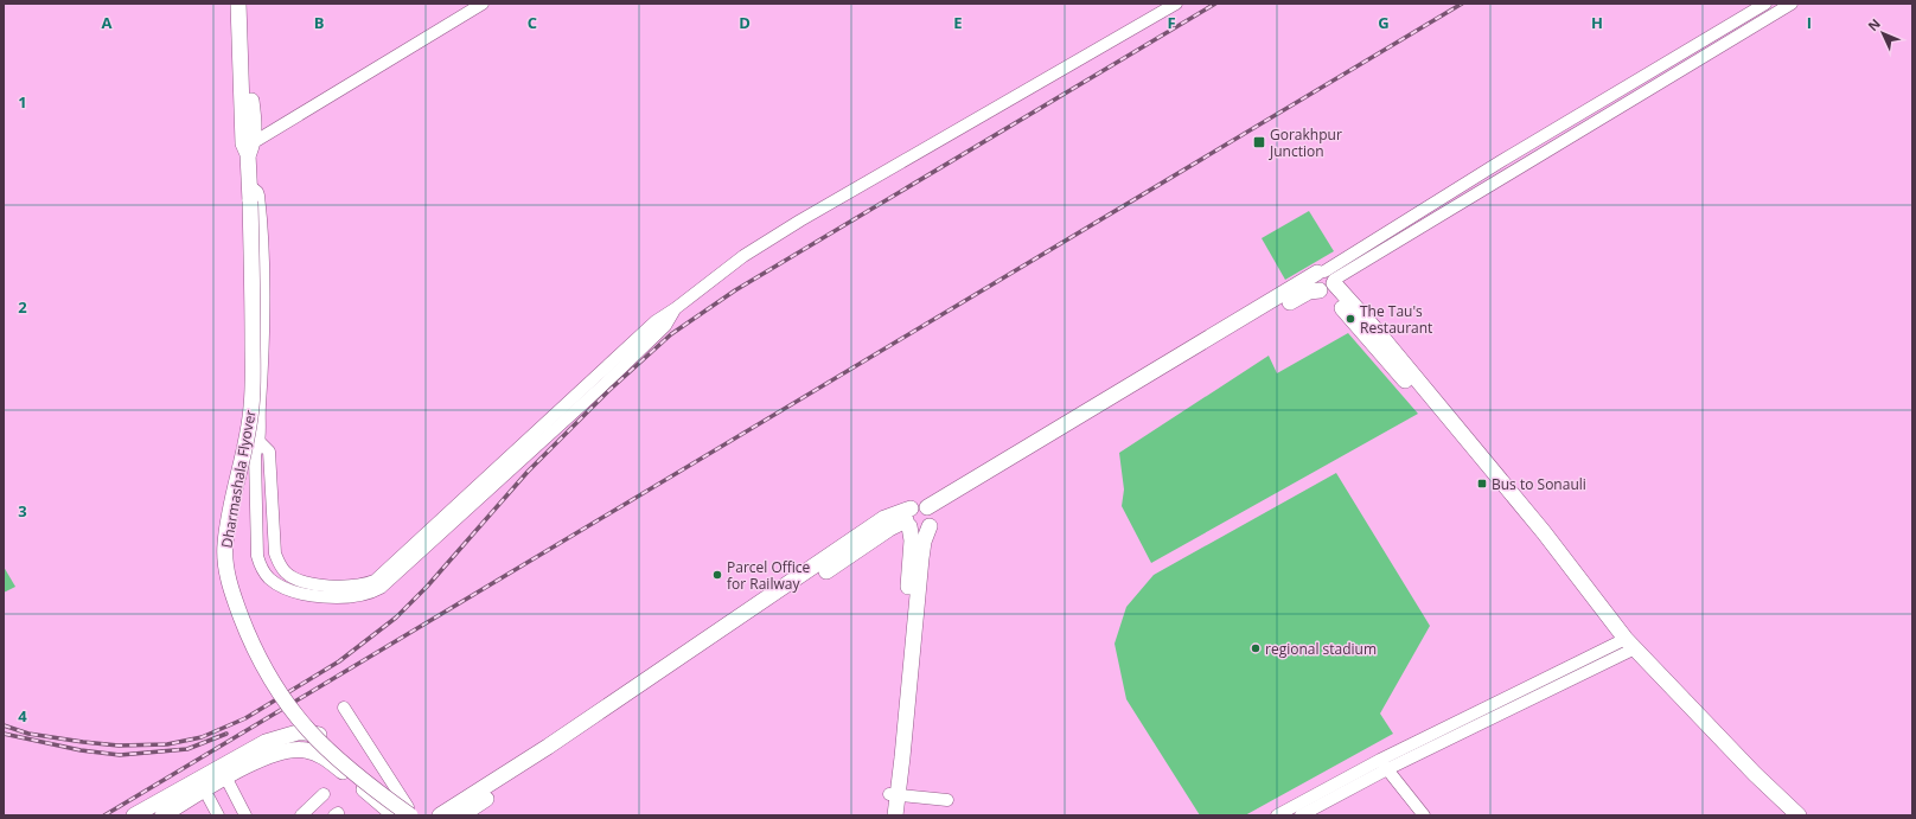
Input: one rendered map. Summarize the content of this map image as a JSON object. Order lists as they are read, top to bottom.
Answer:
{
  "streets": {
    "main road": ["Dharmashala Flyover"]
  },
  "places": {
    "transit": ["Gorakhpur Junction", "Bus to Sonauli"],
    "other": ["The Tau's Restaurant", "Parcel Office for Railway", "regional stadium"]
  },
  "north": "top left",
  "grid": {
    "columns": [
      "A",
      "B",
      "C",
      "D",
      "E",
      "F",
      "G",
      "H",
      "I"
    ],
    "rows": [
      "1",
      "2",
      "3",
      "4"
    ]
  }
}
